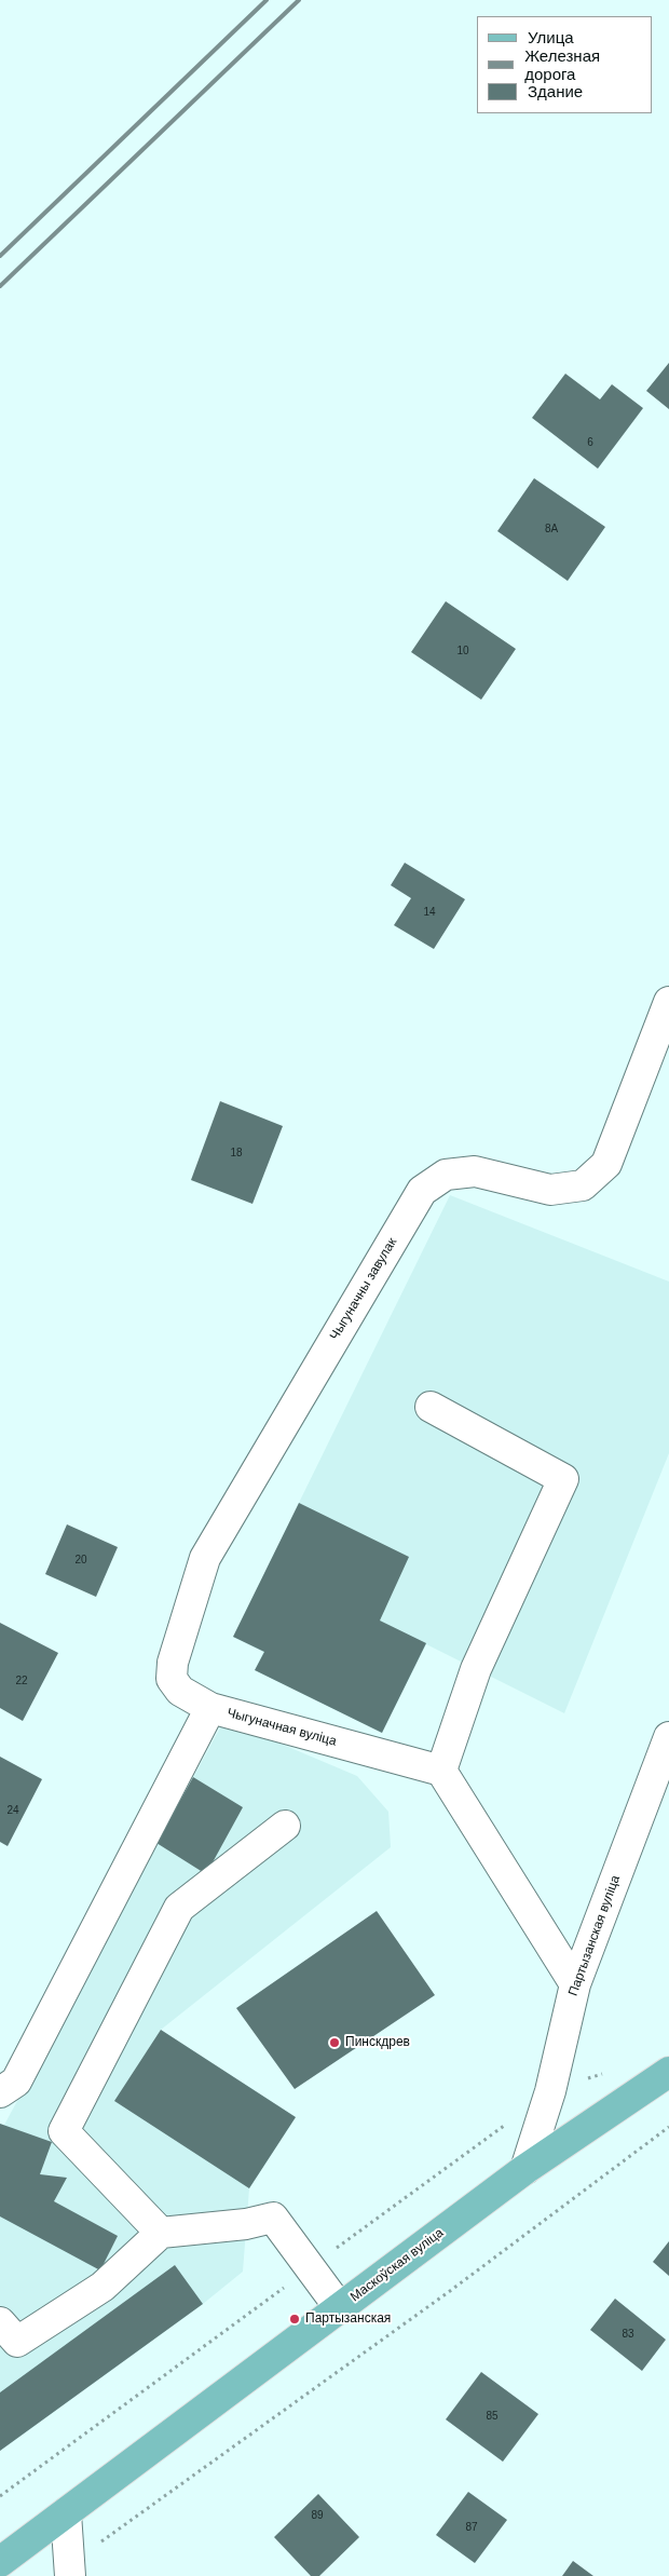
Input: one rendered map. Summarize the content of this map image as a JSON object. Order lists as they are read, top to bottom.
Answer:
{
  "streets": {
    "main road": ["Маскоўская вуліца"],
    "street": ["Чыгуначны завулак", "Чыгуначная вуліца", "Партызанская вуліца"]
  },
  "crossings": [
    ["Чыгуначны завулак", "Чыгуначная вуліца"],
    ["Партызанская вуліца", "Маскоўская вуліца"]
  ],
  "places": ["Пинскдрев", "Партызанская"],
  "house_numbers": [
    "6",
    "8А",
    "10",
    "14",
    "18",
    "20",
    "22",
    "24",
    "83",
    "85",
    "89",
    "87"
  ],
  "legend": ["Улица", "Железная дорога", "Здание"]
}
